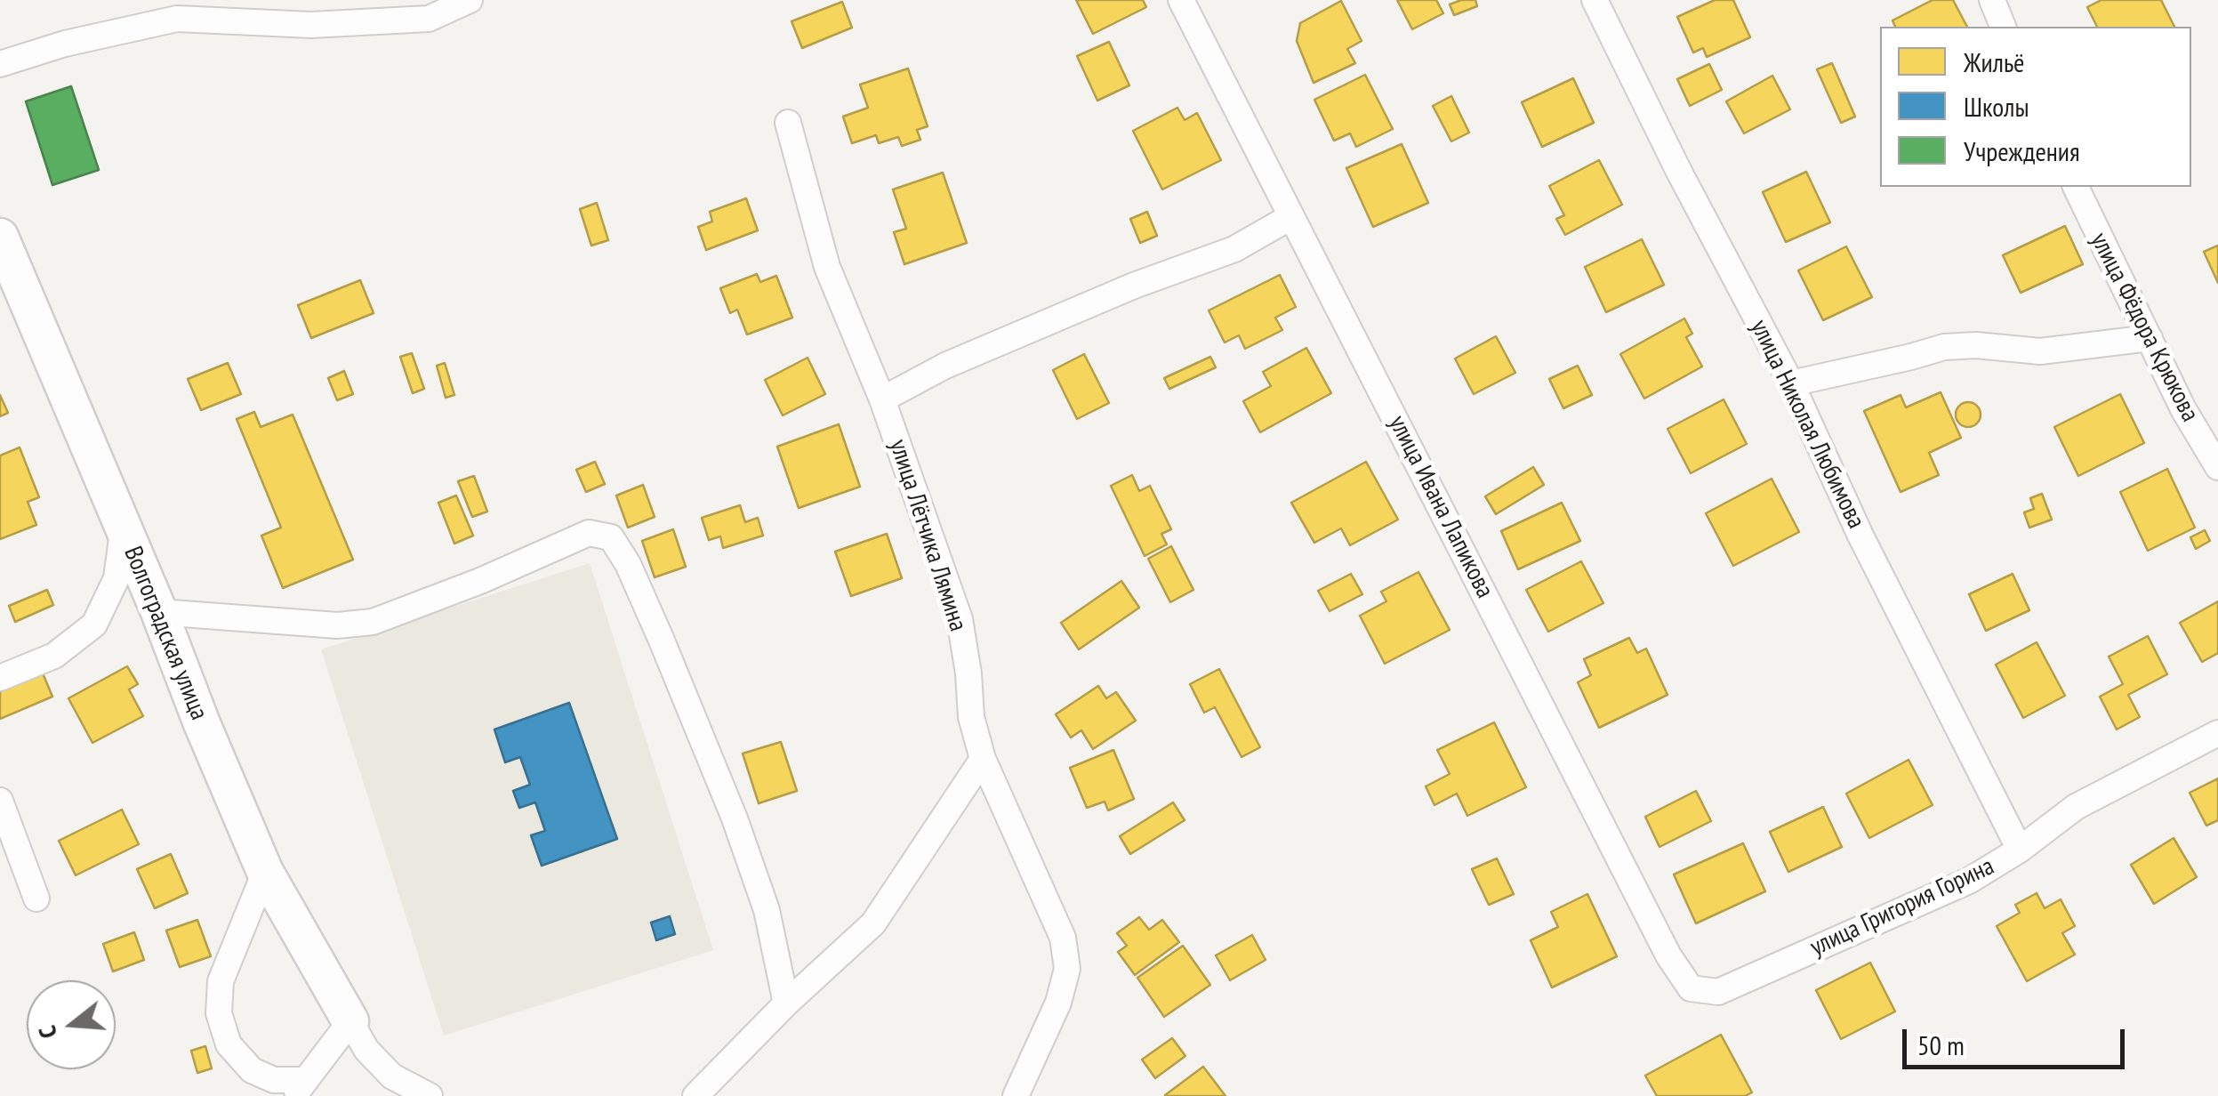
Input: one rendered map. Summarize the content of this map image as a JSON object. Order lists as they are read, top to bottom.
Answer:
{
  "streets": {
    "street": [
      "улица Фёдора Крюкова",
      "улица Николая Любимова",
      "улица Ивана Лапикова",
      "улица Лётчика Лямина",
      "Волгоградская улица",
      "улица Григория Горина"
    ]
  },
  "crossings": [
    ["улица Николая Любимова", "улица Григория Горина"],
    ["улица Ивана Лапикова", "улица Григория Горина"]
  ],
  "legend": ["Жильё", "Школы", "Учреждения"],
  "scale_bar": "50 m",
  "north": "left"
}
